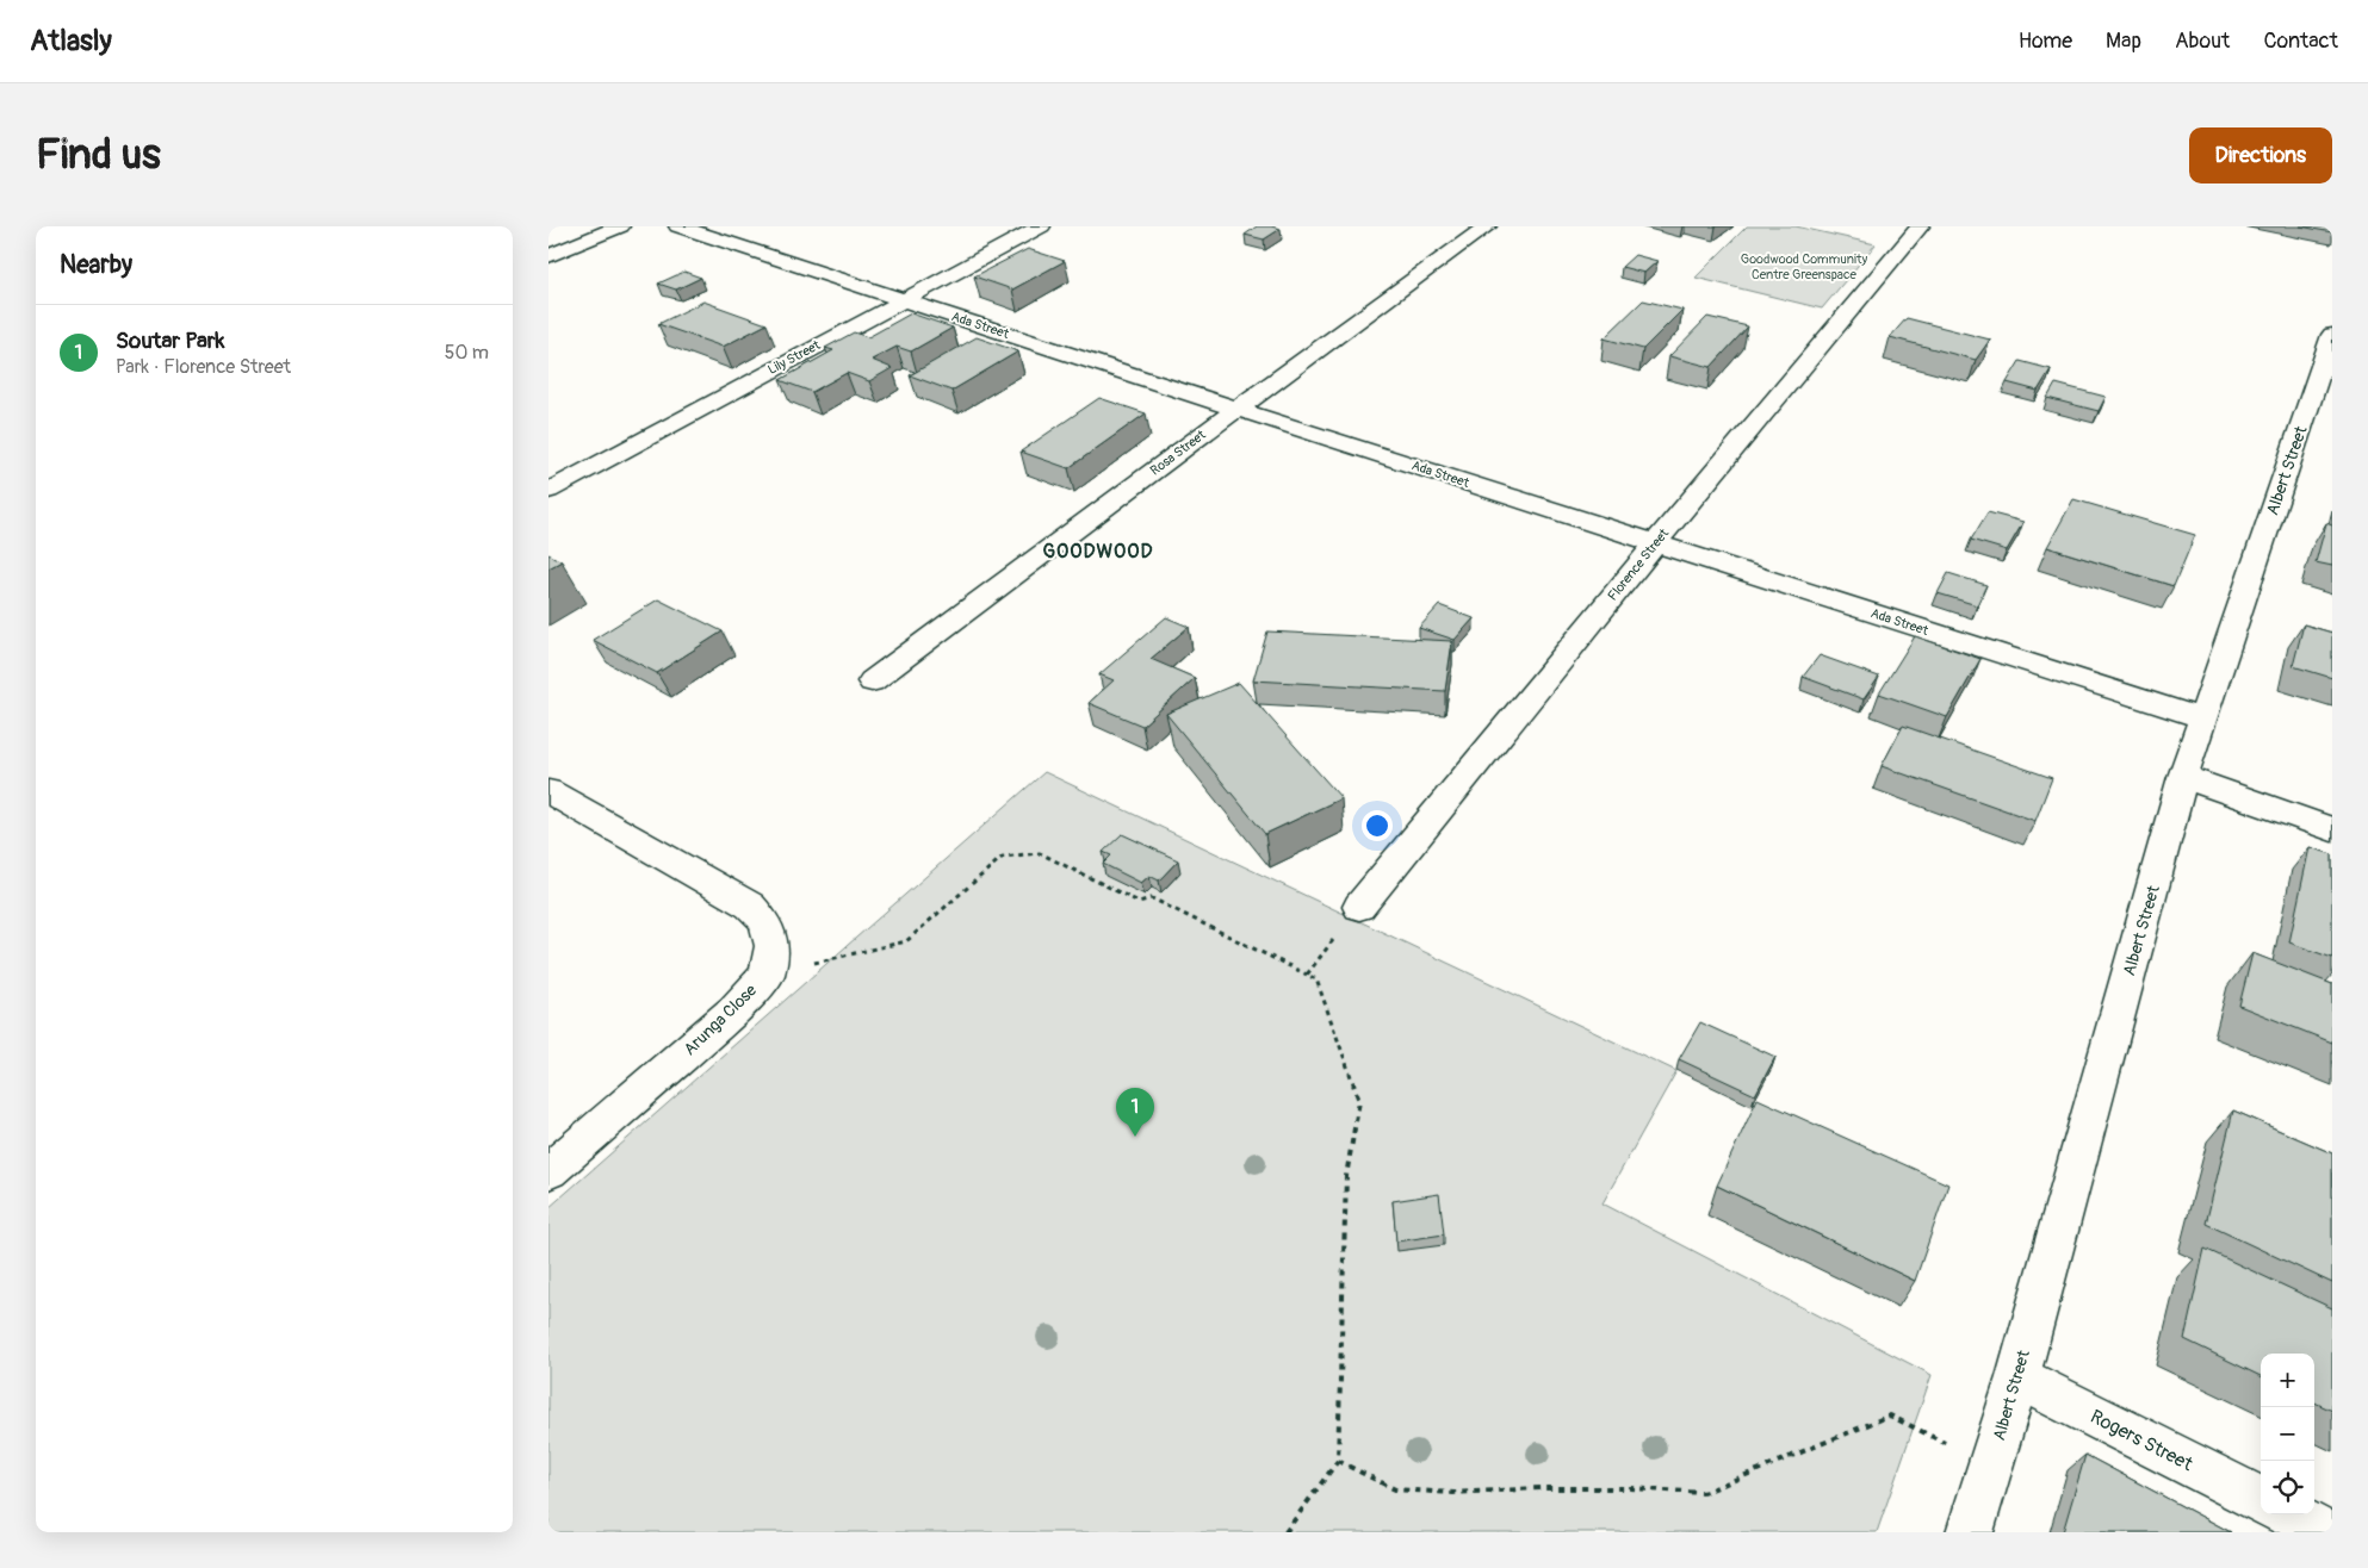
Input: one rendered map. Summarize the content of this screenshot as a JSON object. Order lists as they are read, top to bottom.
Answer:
{
  "streets": {
    "street": [
      "Ada Street",
      "Lily Street",
      "Rosa Street",
      "Albert Street",
      "Florence Street",
      "Arunga Close",
      "Rogers Street"
    ]
  },
  "crossings": [
    ["Ada Street", "Lily Street"],
    ["Ada Street", "Rosa Street"],
    ["Ada Street", "Albert Street"],
    ["Ada Street", "Florence Street"],
    ["Albert Street", "Rogers Street"]
  ],
  "districts": ["GOODWOOD"],
  "parks": ["Goodwood Community Centre Greenspace"],
  "page": {
    "header": "Atlasly",
    "nav": [
      "Home",
      "Map",
      "About",
      "Contact"
    ],
    "buttons": "Directions",
    "title": "Find us",
    "heading": "Nearby",
    "list": [
      {
        "mark": "1",
        "name": "Soutar Park",
        "note": "Park · Florence Street",
        "value": "50 m"
      }
    ],
    "pins": "1",
    "map_buttons": ["+", "−"]
  }
}
